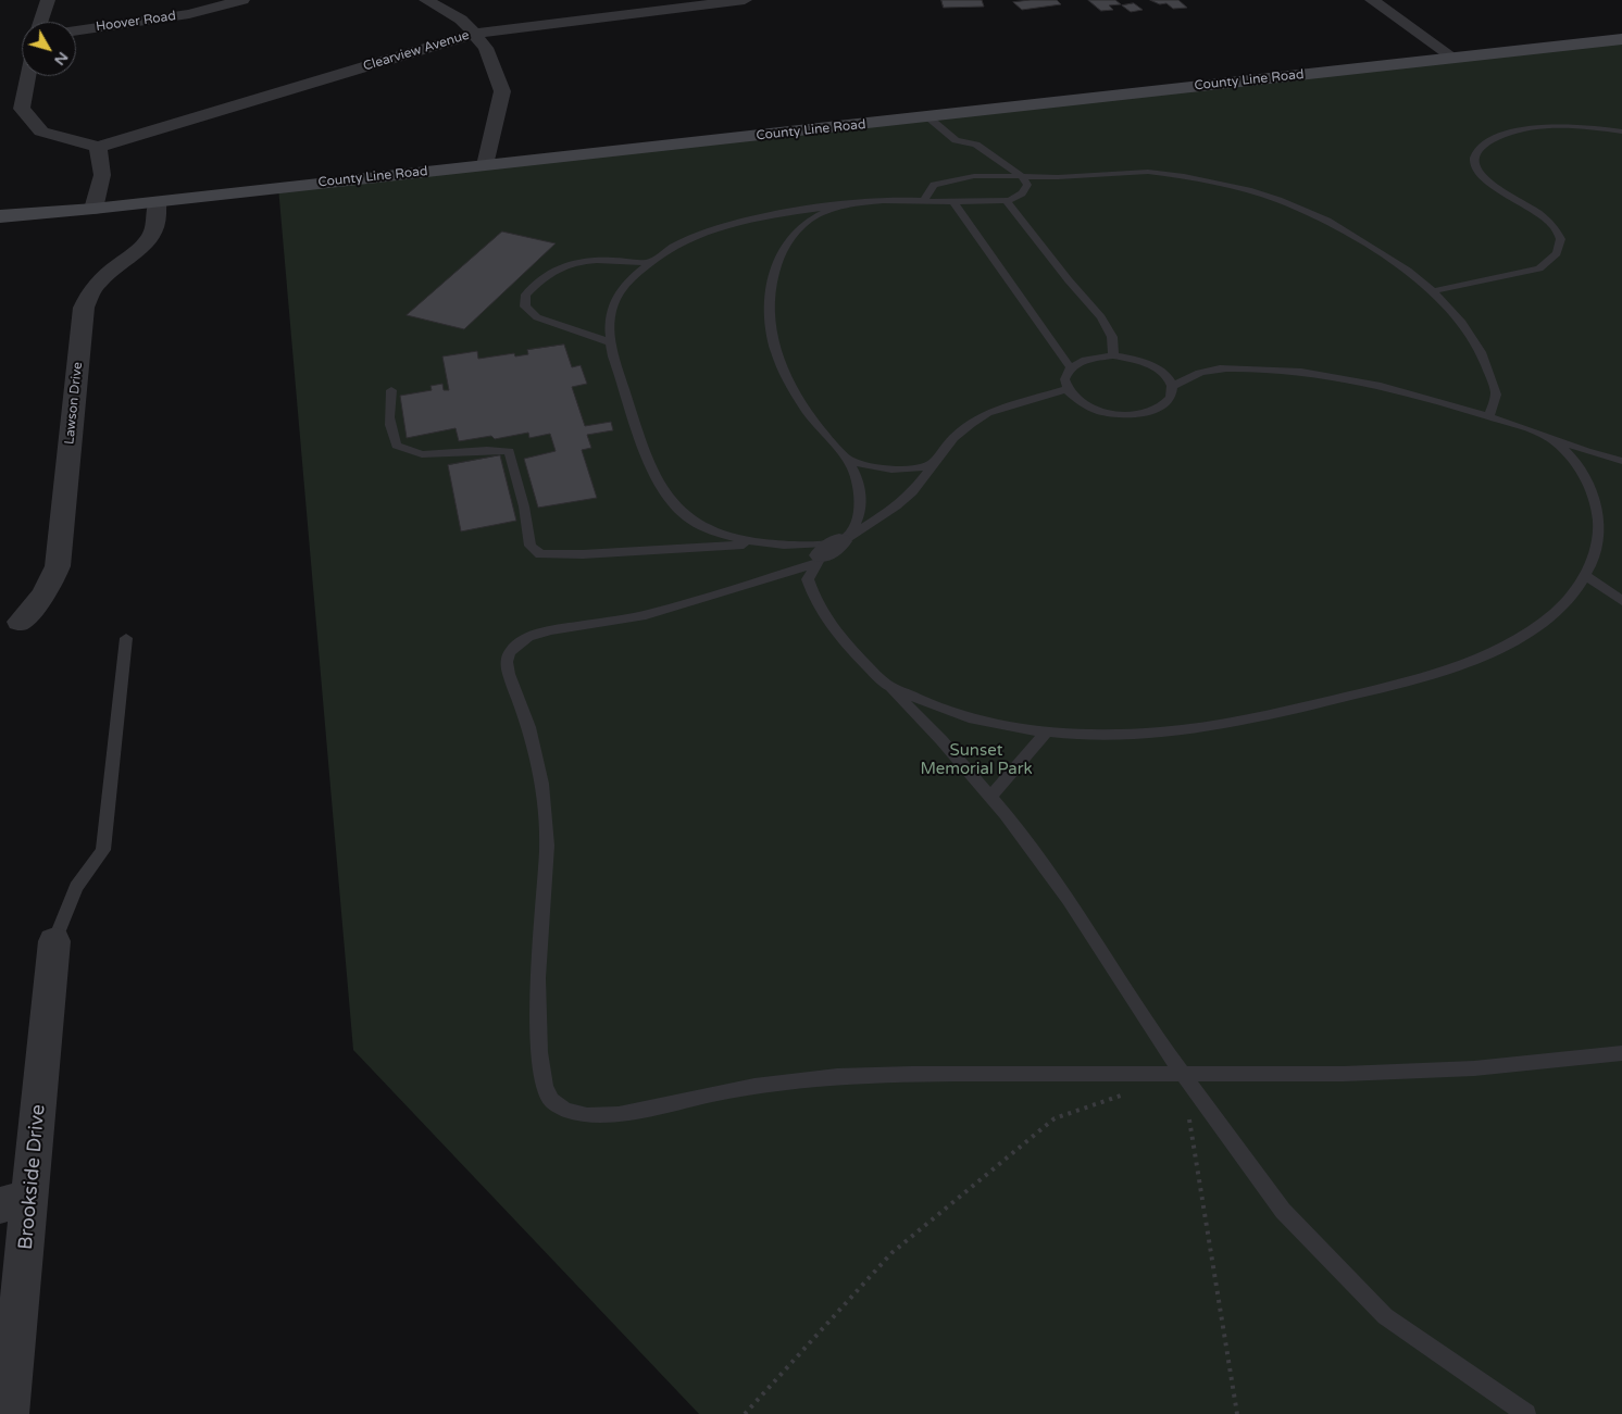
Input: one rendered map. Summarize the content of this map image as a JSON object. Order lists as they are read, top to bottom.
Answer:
{
  "streets": {
    "main road": ["County Line Road"],
    "street": [
      "Hoover Road",
      "Clearview Avenue",
      "Lawson Drive",
      "Brookside Drive"
    ]
  },
  "crossings": [
    ["County Line Road", "Lawson Drive"]
  ],
  "parks": ["Sunset Memorial Park"],
  "north": "bottom right"
}
